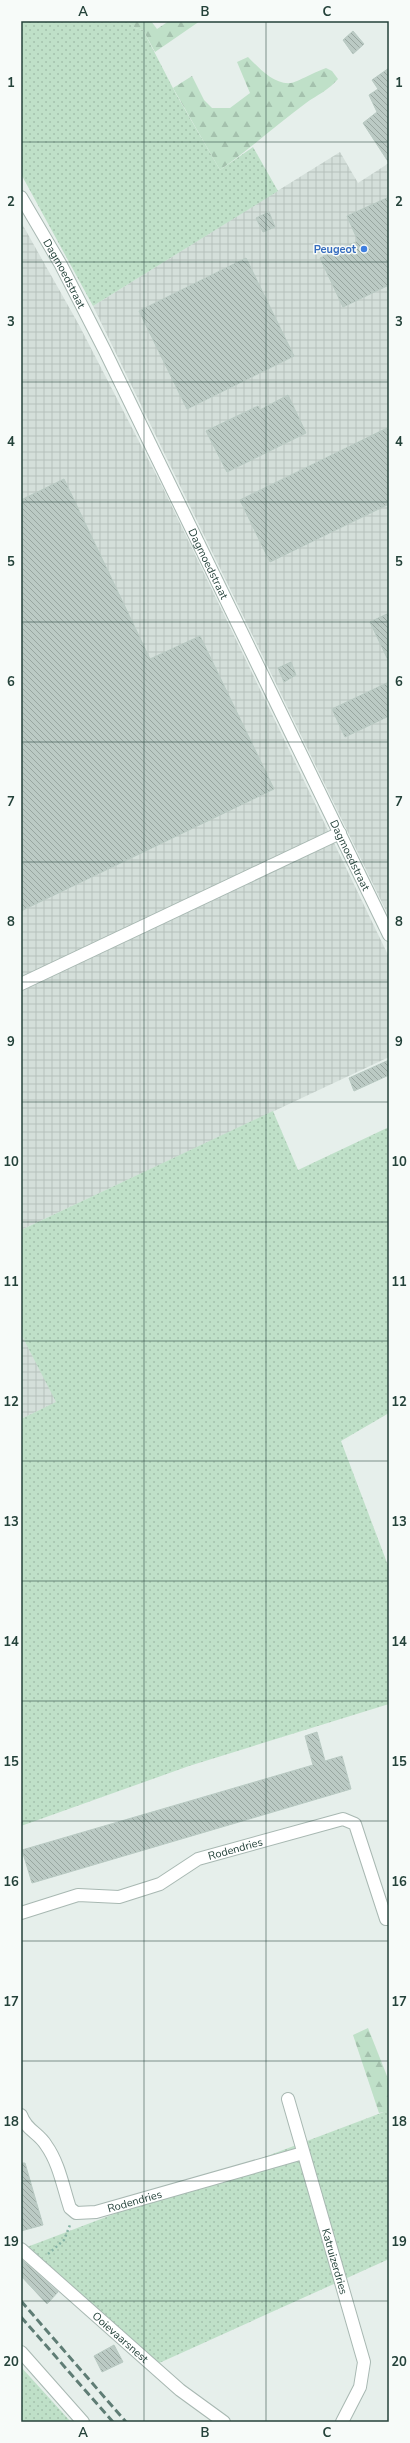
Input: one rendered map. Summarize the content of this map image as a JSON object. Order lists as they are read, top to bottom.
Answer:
{
  "streets": {
    "street": [
      "Dagmoedstraat",
      "Rodendries",
      "Katruizerdries",
      "Ooievaarsnest"
    ]
  },
  "crossings": [
    ["Rodendries", "Katruizerdries"]
  ],
  "places": ["Peugeot"],
  "grid": {
    "columns": ["A", "B", "C"],
    "rows": [
      "1",
      "2",
      "3",
      "4",
      "5",
      "6",
      "7",
      "8",
      "9",
      "10",
      "11",
      "12",
      "13",
      "14",
      "15",
      "16",
      "17",
      "18",
      "19",
      "20"
    ]
  }
}
